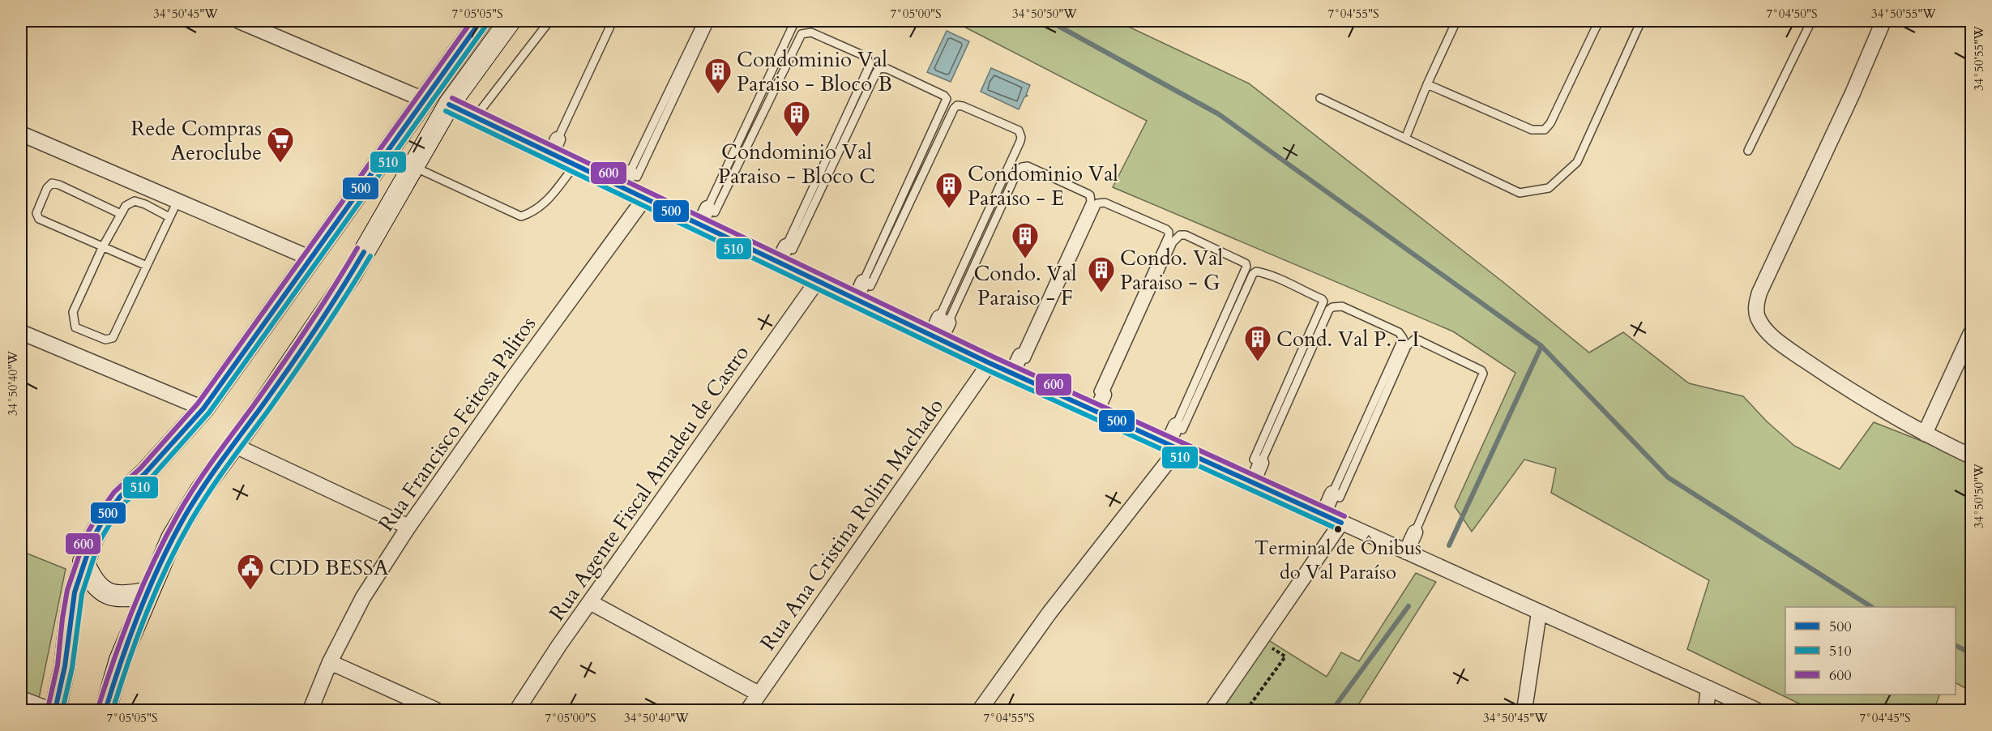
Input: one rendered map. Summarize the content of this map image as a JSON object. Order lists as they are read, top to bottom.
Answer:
{
  "streets": {
    "street": ["Rua Francisco Feitosa Palitos", "Rua Agente Fiscal Amadeu de Castro", "Rua Ana Cristina Rolim Machado"]
  },
  "places": {
    "building": [
      "Condominio Val Paraiso - Bloco B",
      "Condominio Val Paraiso - Bloco C",
      "Condominio Val Paraiso - E",
      "Condo. Val Paraiso - F",
      "Condo. Val Paraiso - G",
      "Cond. Val P. - I"
    ],
    "supermarket": ["Rede Compras Aeroclube"],
    "other": ["Terminal de Ônibus do Val Paraíso"],
    "public building": ["CDD BESSA"]
  },
  "lines": ["transit line 500", "transit line 600", "transit line 510"],
  "legend": ["500", "510", "600"],
  "coordinates": [
    "34°50'45\"W",
    "7°05'05\"S",
    "7°05'00\"S",
    "34°50'50\"W",
    "7°04'55\"S",
    "7°04'50\"S",
    "34°50'55\"W",
    "34°50'40\"W",
    "7°04'45\"S"
  ]
}
